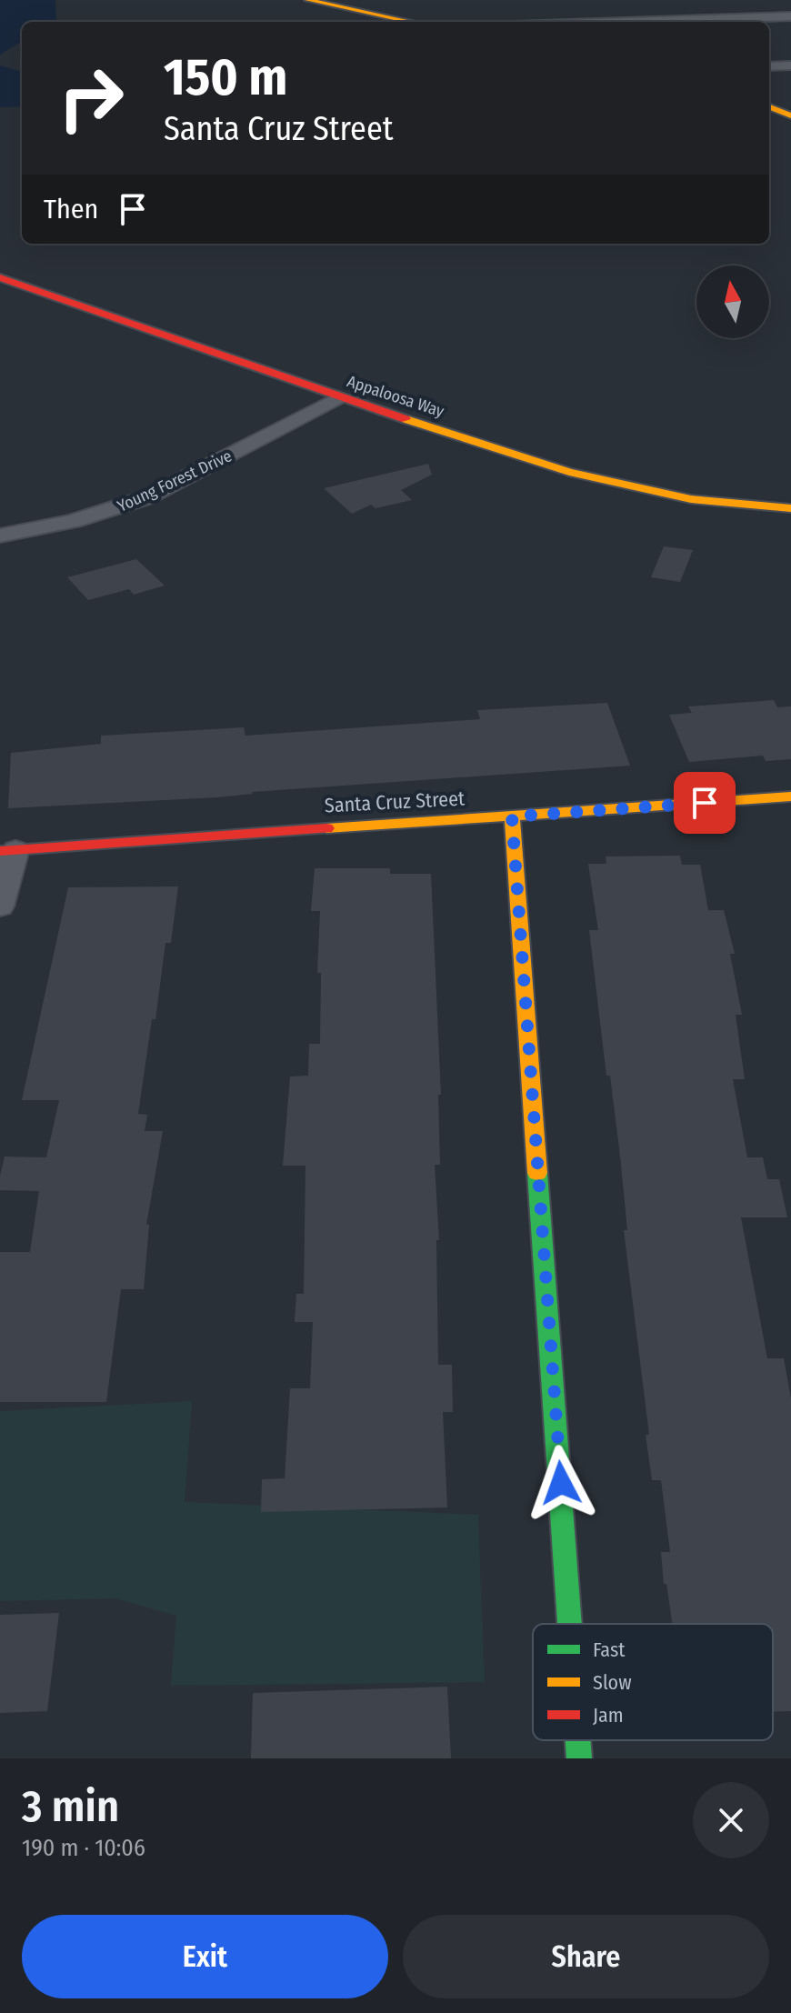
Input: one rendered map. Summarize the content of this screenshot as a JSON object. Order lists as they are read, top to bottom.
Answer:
{
  "streets": {
    "street": ["Appaloosa Way", "Young Forest Drive", "Santa Cruz Street"]
  },
  "crossings": [
    ["Appaloosa Way", "Young Forest Drive"]
  ],
  "legend": ["Fast", "Slow", "Jam"],
  "north": "top",
  "page": {
    "turn": ["150 m", "Santa Cruz Street"],
    "then": "Then",
    "heading": ["3 min", "190 m · 10:06"],
    "buttons": ["Exit", "Share"]
  }
}
